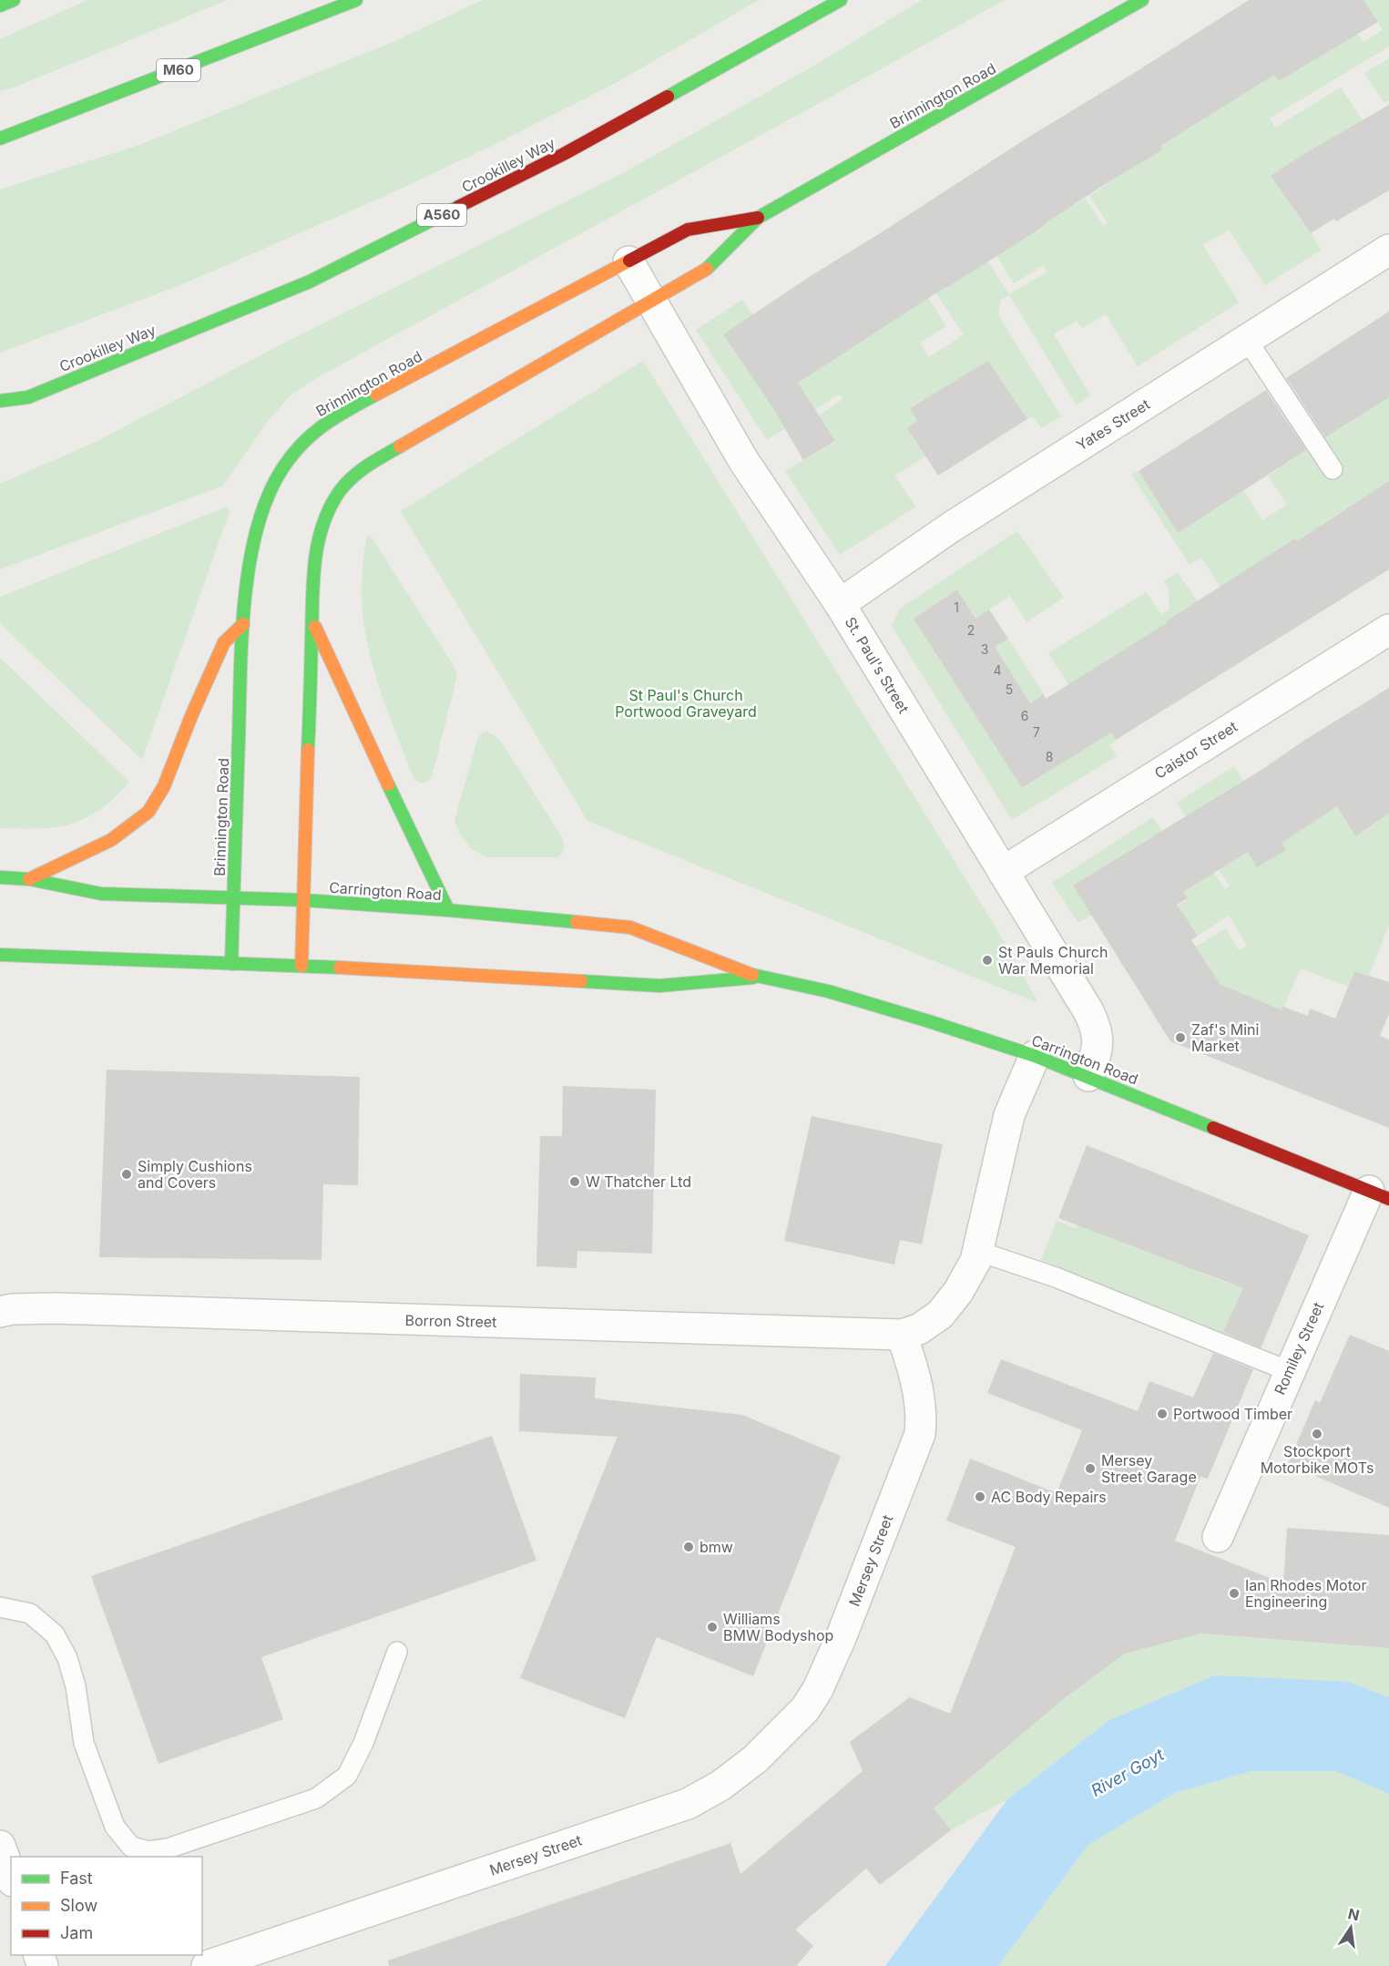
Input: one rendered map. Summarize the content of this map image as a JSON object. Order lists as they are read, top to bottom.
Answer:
{
  "streets": {
    "main road": [
      "M60",
      "Brinnington Road",
      "Crookilley Way",
      "A560",
      "Carrington Road"
    ],
    "street": [
      "Yates Street",
      "St. Paul's Street",
      "Caistor Street",
      "Borron Street",
      "Romiley Street",
      "Mersey Street"
    ]
  },
  "crossings": [
    ["Brinnington Road", "St. Paul's Street"],
    ["Brinnington Road", "Carrington Road"],
    ["Yates Street", "St. Paul's Street"],
    ["St. Paul's Street", "Caistor Street"],
    ["St. Paul's Street", "Carrington Road"],
    ["Carrington Road", "Romiley Street"],
    ["Borron Street", "Mersey Street"]
  ],
  "water": ["River Goyt"],
  "parks": ["St Paul's Church Portwood Graveyard"],
  "places": [
    "St Pauls Church War Memorial",
    "Zaf's Mini Market",
    "Simply Cushions and Covers",
    "W Thatcher Ltd",
    "Portwood Timber",
    "Stockport Motorbike MOTs",
    "Mersey Street Garage",
    "AC Body Repairs",
    "bmw",
    "Ian Rhodes Motor Engineering",
    "Williams BMW Bodyshop"
  ],
  "house_numbers": [
    "1",
    "2",
    "3",
    "4",
    "5",
    "6",
    "7",
    "8"
  ],
  "legend": ["Fast", "Slow", "Jam"],
  "north": "top"
}
